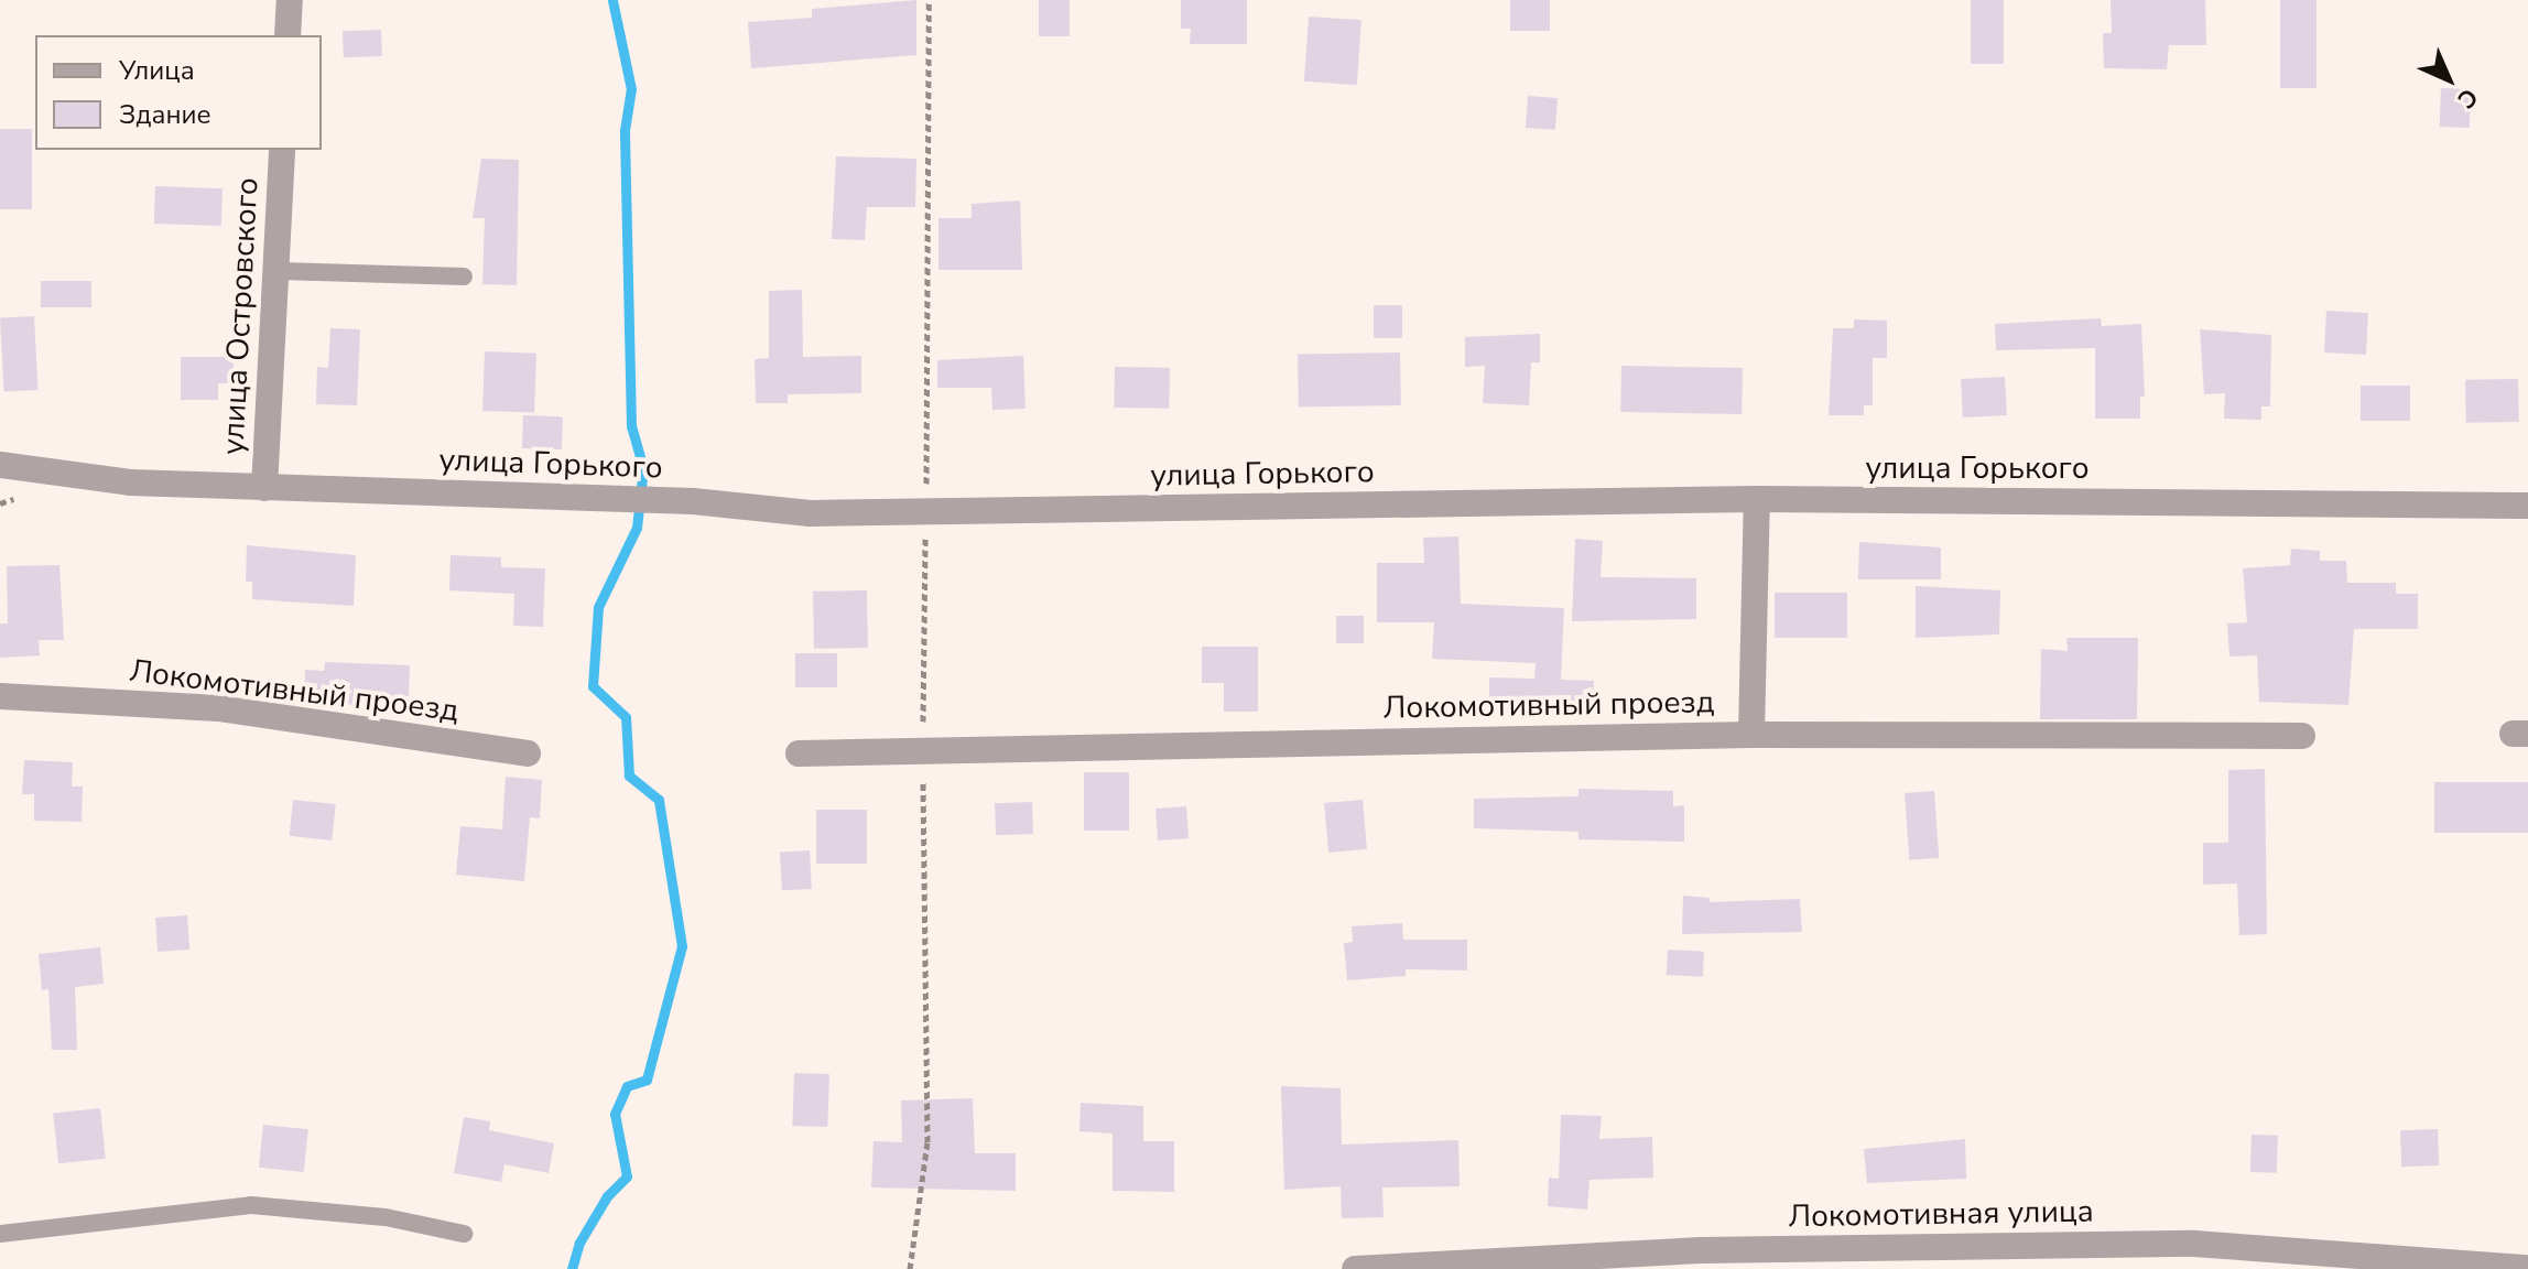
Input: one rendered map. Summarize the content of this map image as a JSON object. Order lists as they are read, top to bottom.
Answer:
{
  "streets": {
    "street": [
      "улица Островского",
      "улица Горького",
      "Локомотивный проезд",
      "Локомотивная улица"
    ]
  },
  "crossings": [
    ["улица Островского", "улица Горького"]
  ],
  "legend": ["Улица", "Здание"],
  "north": "bottom right"
}
